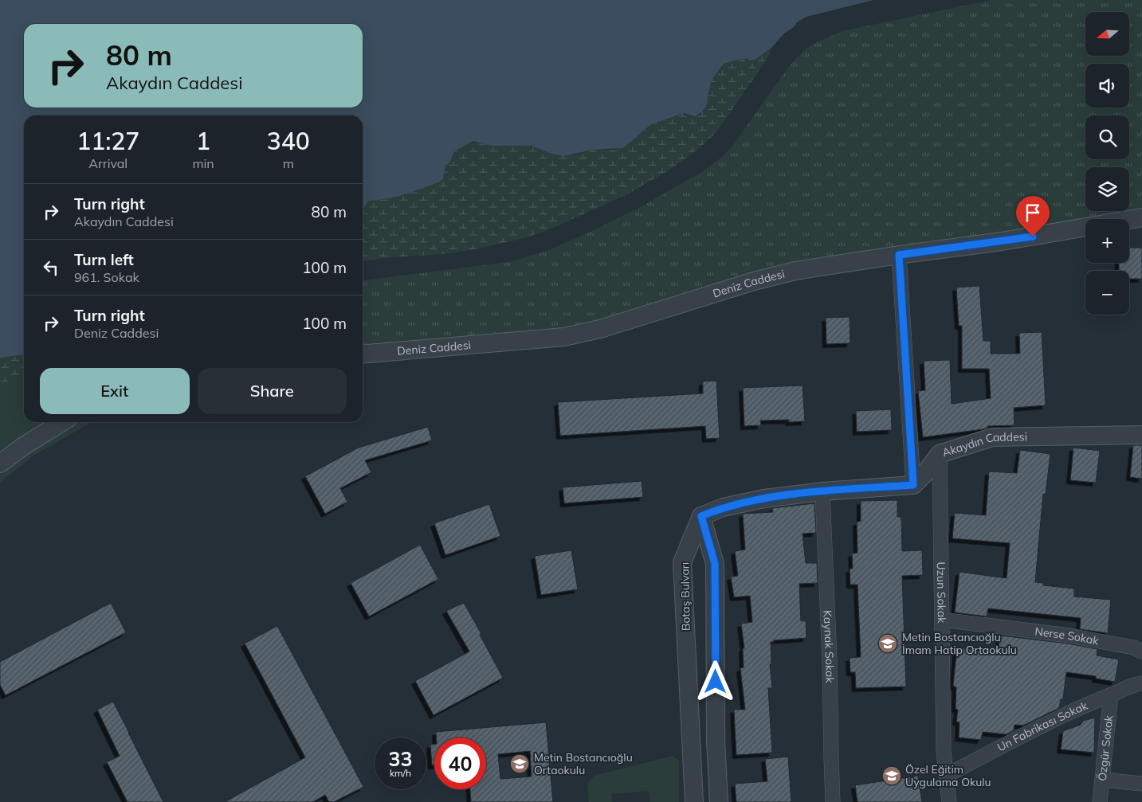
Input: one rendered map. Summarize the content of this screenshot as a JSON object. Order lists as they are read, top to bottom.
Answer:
{
  "streets": {
    "street": [
      "Deniz Caddesi",
      "Akaydın Caddesi",
      "Uzun Sokak",
      "Botaş Bulvarı",
      "Nerse Sokak",
      "Kaynak Sokak",
      "Un Fabrikası Sokak",
      "Özgür Sokak"
    ]
  },
  "crossings": [
    ["Akaydın Caddesi", "Uzun Sokak"],
    ["Uzun Sokak", "Nerse Sokak"],
    ["Uzun Sokak", "Un Fabrikası Sokak"],
    ["Un Fabrikası Sokak", "Özgür Sokak"]
  ],
  "places": {
    "school or university": ["Metin Bostancıoğlu İmam Hatip Ortaokulu", "Metin Bostancıoğlu Ortaokulu", "Özel Eğitim Uygulama Okulu"]
  },
  "north": "left",
  "page": {
    "map_buttons": ["+", "−"],
    "turn": ["80 m", "Akaydın Caddesi"],
    "eta": [
      "11:27",
      "Arrival",
      "1",
      "min",
      "340",
      "m"
    ],
    "list": [
      {
        "name": "Turn right",
        "note": "Akaydın Caddesi",
        "value": "80 m"
      },
      {
        "name": "Turn left",
        "note": "961. Sokak",
        "value": "100 m"
      },
      {
        "name": "Turn right",
        "note": "Deniz Caddesi",
        "value": "100 m"
      }
    ],
    "buttons": ["Exit", "Share"],
    "speed": "33 km/h",
    "limit": "40"
  }
}
